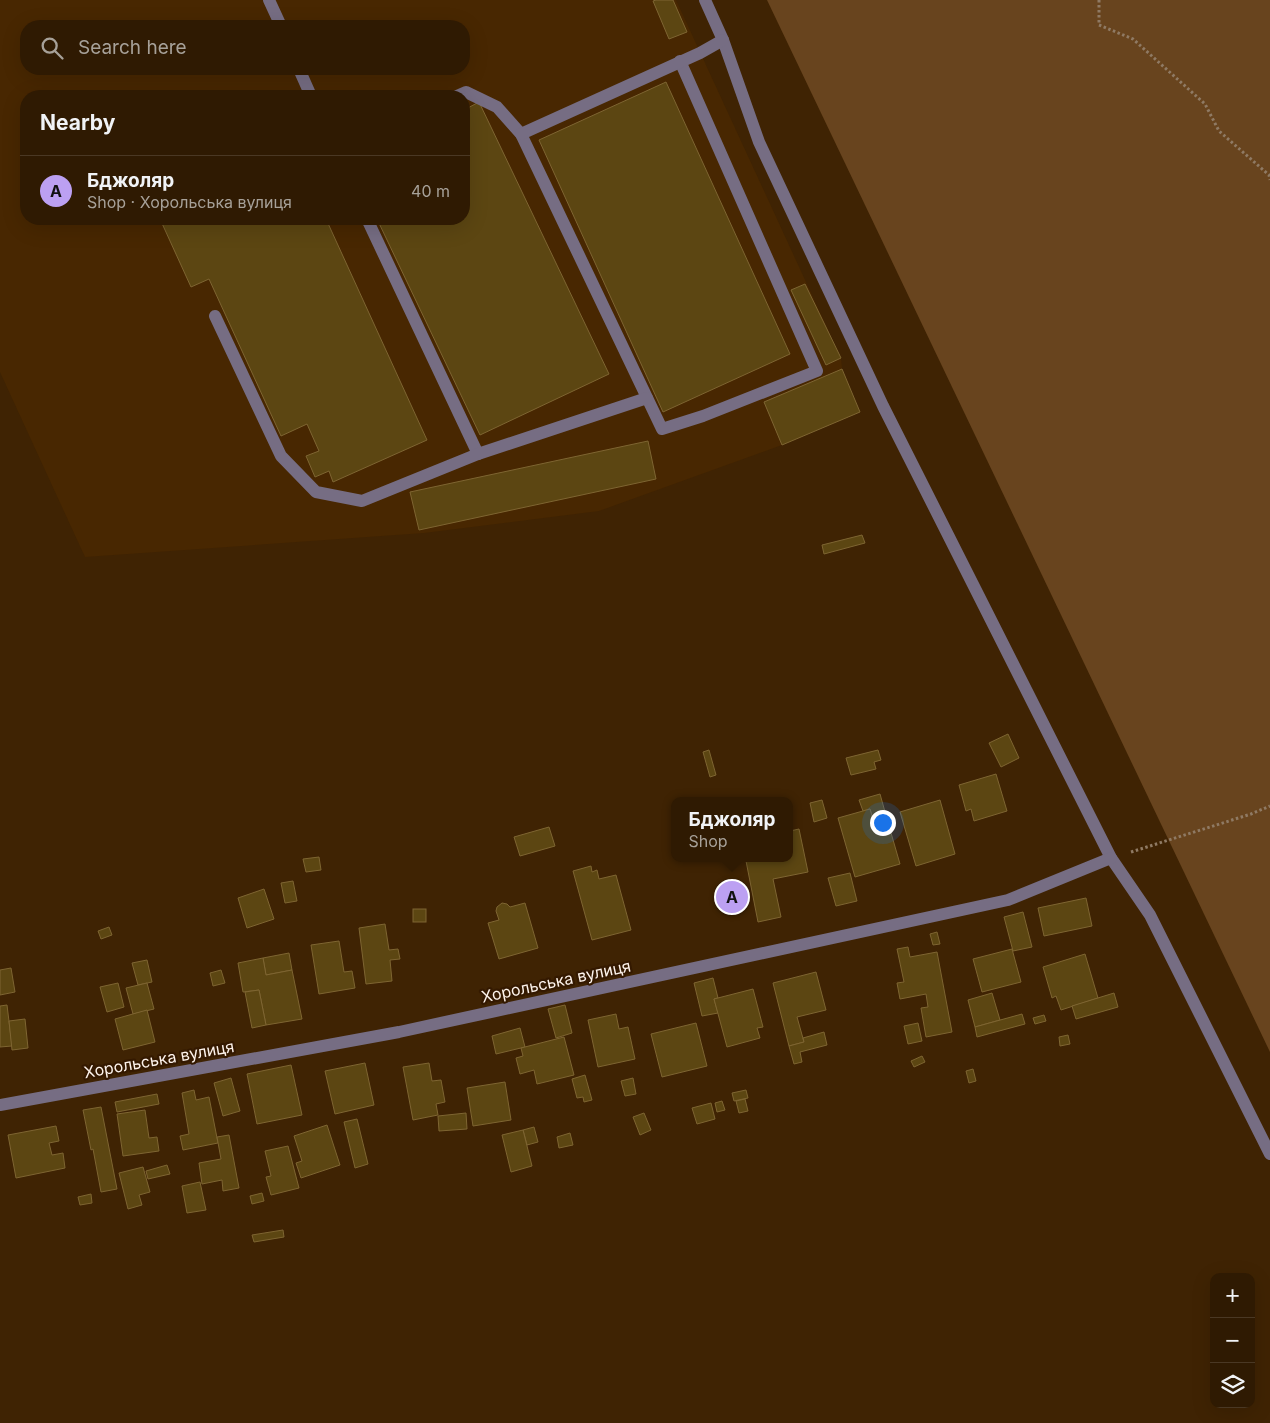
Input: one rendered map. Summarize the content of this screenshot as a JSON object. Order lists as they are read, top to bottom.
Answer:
{
  "streets": {
    "street": ["Хорольська вулиця"]
  },
  "page": {
    "search": "Search here",
    "heading": "Nearby",
    "list": [
      {
        "mark": "A",
        "name": "Бджоляр",
        "note": "Shop · Хорольська вулиця",
        "value": "40 m"
      }
    ],
    "popup": ["Бджоляр", "Shop"],
    "pins": "A",
    "map_buttons": ["+", "−"]
  }
}
